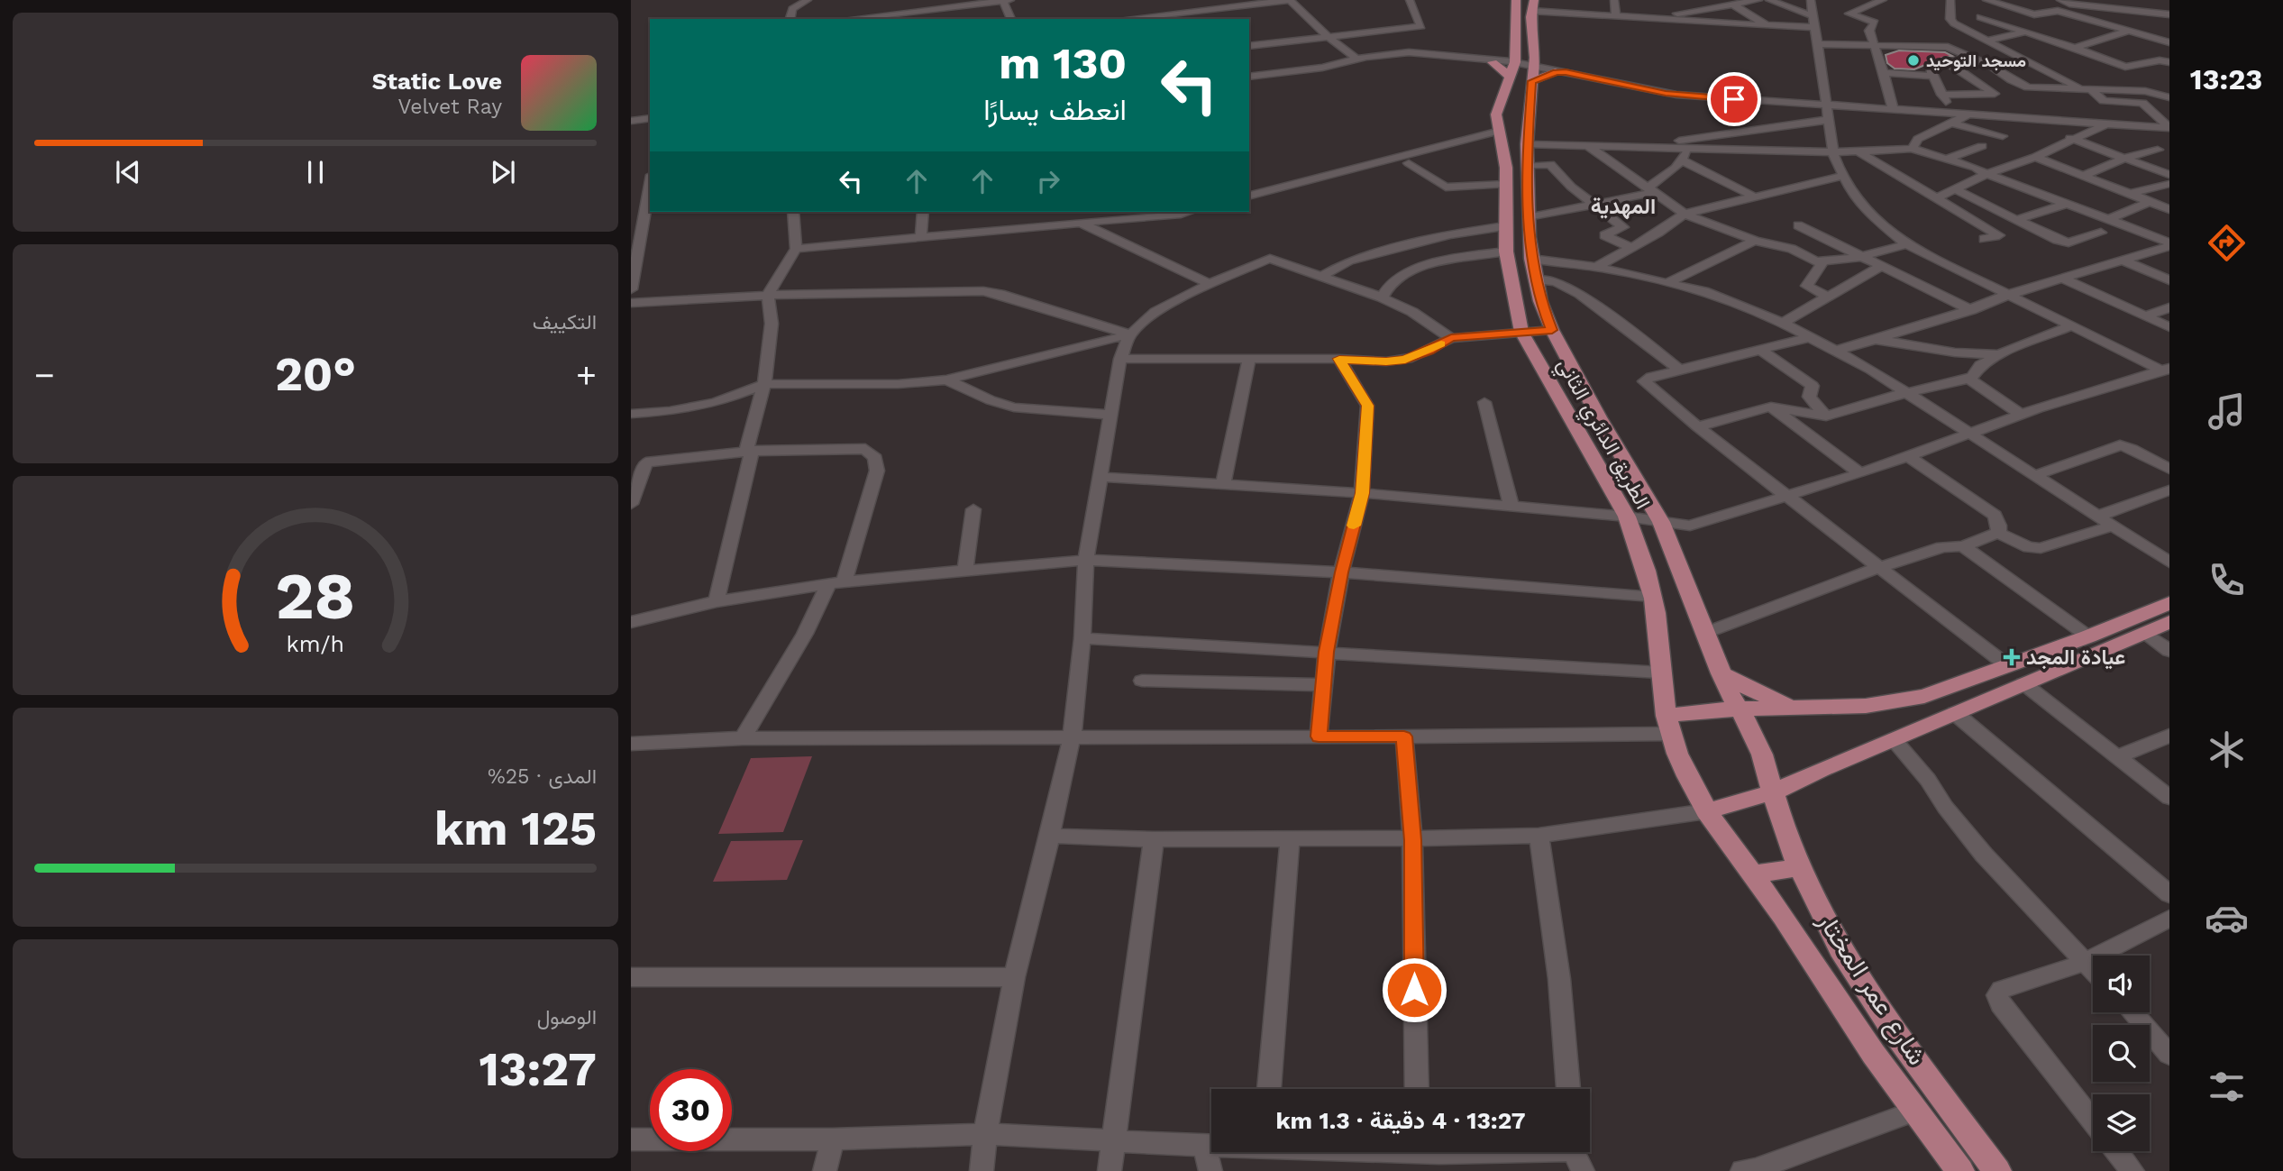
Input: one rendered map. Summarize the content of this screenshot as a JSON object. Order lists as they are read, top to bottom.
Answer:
{
  "streets": {
    "main road": ["الطريق الدائري الثاني", "شارع عمر المختار"]
  },
  "crossings": [
    ["الطريق الدائري الثاني", "شارع عمر المختار"]
  ],
  "districts": ["المهدية"],
  "places": {
    "other": ["مسجد التوحيد"],
    "health": ["عيادة المجد"]
  },
  "page": {
    "tabs": "13:23",
    "turn": ["130 m", "انعطف يسارًا"],
    "song": ["Static Love", "Velvet Ray"],
    "tile": [
      "التكييف",
      ["المدى · 25%", "125 km"],
      ["الوصول", "13:27"]
    ],
    "heat": ["−", "20°", "+"],
    "limit": "30",
    "trip": "13:27 · 4 دقيقة · 1.3 km",
    "gauge": ["28", "km/h"]
  }
}
